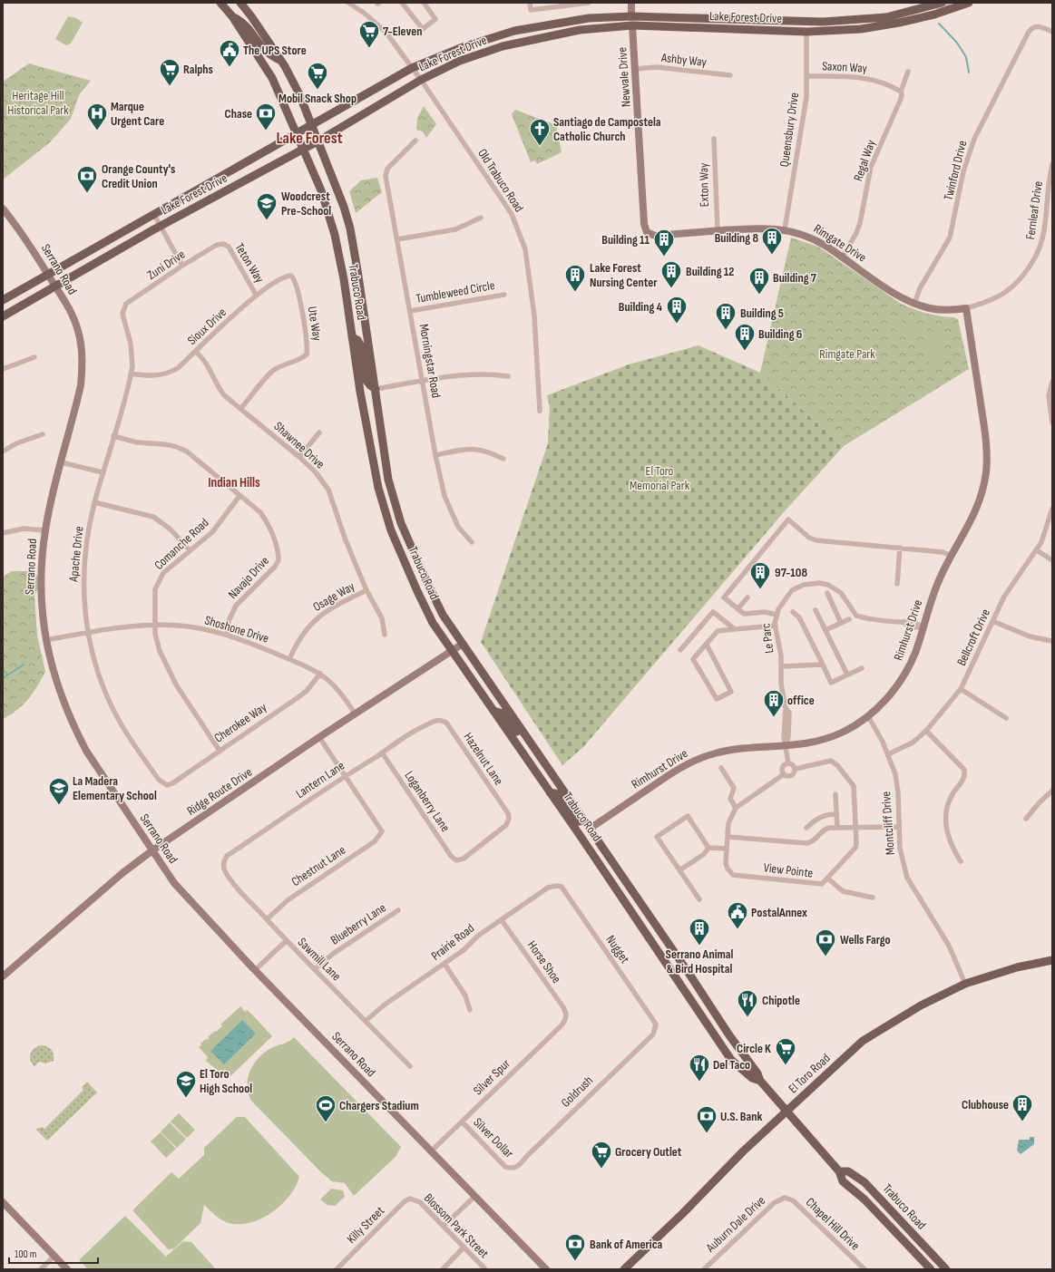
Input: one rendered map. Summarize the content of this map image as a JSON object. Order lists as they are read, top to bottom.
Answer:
{
  "streets": {
    "main road": ["Lake Forest Drive", "Trabuco Road", "El Toro Road"],
    "street": [
      "Ashby Way",
      "Saxon Way",
      "Newvale Drive",
      "Queensbury Drive",
      "Regal Way",
      "Twinford Drive",
      "Old Trabuco Road",
      "Exton Way",
      "Fernleaf Drive",
      "Rimgate Drive",
      "Teton Way",
      "Zuni Drive",
      "Serrano Road",
      "Tumbleweed Circle",
      "Ute Way",
      "Sioux Drive",
      "Morningstar Road",
      "Shawnee Drive",
      "Comanche Road",
      "Apache Drive",
      "Navajo Drive",
      "Osage Way",
      "Shoshone Drive",
      "Rimhurst Drive",
      "Bellcroft Drive",
      "Le Parc",
      "Cherokee Way",
      "Hazelnut Lane",
      "Lantern Lane",
      "Ridge Route Drive",
      "Loganberry Lane",
      "Montcliff Drive",
      "Chestnut Lane",
      "View Pointe",
      "Blueberry Lane",
      "Prairie Road",
      "Nugget",
      "Sawmill Lane",
      "Horse Shoe",
      "Silver Spur",
      "Goldrush",
      "Silver Dollar",
      "Auburn Dale Drive",
      "Chapel Hill Drive",
      "Killy Street",
      "Blossom Park Street"
    ]
  },
  "crossings": [
    ["Lake Forest Drive", "Newvale Drive"],
    ["Lake Forest Drive", "Queensbury Drive"],
    ["Lake Forest Drive", "Old Trabuco Road"],
    ["Lake Forest Drive", "Serrano Road"],
    ["Lake Forest Drive", "Trabuco Road"],
    ["Ashby Way", "Newvale Drive"],
    ["Saxon Way", "Queensbury Drive"],
    ["Saxon Way", "Regal Way"],
    ["Newvale Drive", "Rimgate Drive"],
    ["Queensbury Drive", "Rimgate Drive"],
    ["Regal Way", "Rimgate Drive"],
    ["Twinford Drive", "Rimgate Drive"],
    ["Exton Way", "Rimgate Drive"],
    ["Fernleaf Drive", "Rimgate Drive"],
    ["Fernleaf Drive", "Rimhurst Drive"],
    ["Rimgate Drive", "Rimhurst Drive"],
    ["Teton Way", "Zuni Drive"],
    ["Teton Way", "Sioux Drive"],
    ["Zuni Drive", "Apache Drive"],
    ["Serrano Road", "Shoshone Drive"],
    ["Serrano Road", "Ridge Route Drive"],
    ["Serrano Road", "Silver Spur"],
    ["Trabuco Road", "Rimhurst Drive"],
    ["Trabuco Road", "Ridge Route Drive"],
    ["Trabuco Road", "El Toro Road"],
    ["Tumbleweed Circle", "Morningstar Road"],
    ["Ute Way", "Sioux Drive"],
    ["Ute Way", "Shawnee Drive"],
    ["Sioux Drive", "Shawnee Drive"],
    ["Sioux Drive", "Apache Drive"],
    ["Shawnee Drive", "Osage Way"],
    ["Comanche Road", "Navajo Drive"],
    ["Comanche Road", "Shoshone Drive"],
    ["Comanche Road", "Cherokee Way"],
    ["Apache Drive", "Navajo Drive"],
    ["Apache Drive", "Shoshone Drive"],
    ["Apache Drive", "Cherokee Way"],
    ["Navajo Drive", "Shoshone Drive"],
    ["Osage Way", "Shoshone Drive"],
    ["Shoshone Drive", "Cherokee Way"],
    ["Shoshone Drive", "Ridge Route Drive"],
    ["Rimhurst Drive", "Le Parc"],
    ["Rimhurst Drive", "Montcliff Drive"],
    ["Bellcroft Drive", "Montcliff Drive"],
    ["Le Parc", "View Pointe"],
    ["Hazelnut Lane", "Lantern Lane"],
    ["Hazelnut Lane", "Loganberry Lane"],
    ["Lantern Lane", "Loganberry Lane"],
    ["Lantern Lane", "Chestnut Lane"],
    ["Lantern Lane", "Sawmill Lane"],
    ["Montcliff Drive", "El Toro Road"],
    ["Chestnut Lane", "Sawmill Lane"],
    ["Blueberry Lane", "Sawmill Lane"],
    ["Prairie Road", "Nugget"],
    ["Prairie Road", "Sawmill Lane"],
    ["Prairie Road", "Horse Shoe"],
    ["Nugget", "Goldrush"],
    ["Horse Shoe", "Silver Spur"],
    ["Silver Spur", "Silver Dollar"],
    ["Goldrush", "Silver Dollar"],
    ["Auburn Dale Drive", "Chapel Hill Drive"],
    ["Killy Street", "Blossom Park Street"]
  ],
  "districts": ["Lake Forest", "Indian Hills"],
  "parks": ["Heritage Hill Historical Park", "Rimgate Park", "El Toro Memorial Park"],
  "places": {
    "supermarket": [
      "7-Eleven",
      "Ralphs",
      "Mobil Snack Shop",
      "Circle K",
      "Grocery Outlet"
    ],
    "public building": ["The UPS Store", "PostalAnnex"],
    "hospital": ["Marque Urgent Care"],
    "bank": [
      "Chase",
      "Orange County's Credit Union",
      "Wells Fargo",
      "U.S. Bank",
      "Bank of America"
    ],
    "church": ["Santiago de Campostela Catholic Church"],
    "school or university": ["Woodcrest Pre-School", "La Madera Elementary School", "El Toro High School"],
    "building": [
      "Building 8",
      "Building 11",
      "Building 12",
      "Lake Forest Nursing Center",
      "Building 7",
      "Building 4",
      "Building 5",
      "Building 6",
      "97-108",
      "office",
      "Serrano Animal & Bird Hospital",
      "Clubhouse"
    ],
    "restaurant": ["Chipotle", "Del Taco"],
    "sports": ["Chargers Stadium"]
  },
  "scale_bar": "100 m"
}
